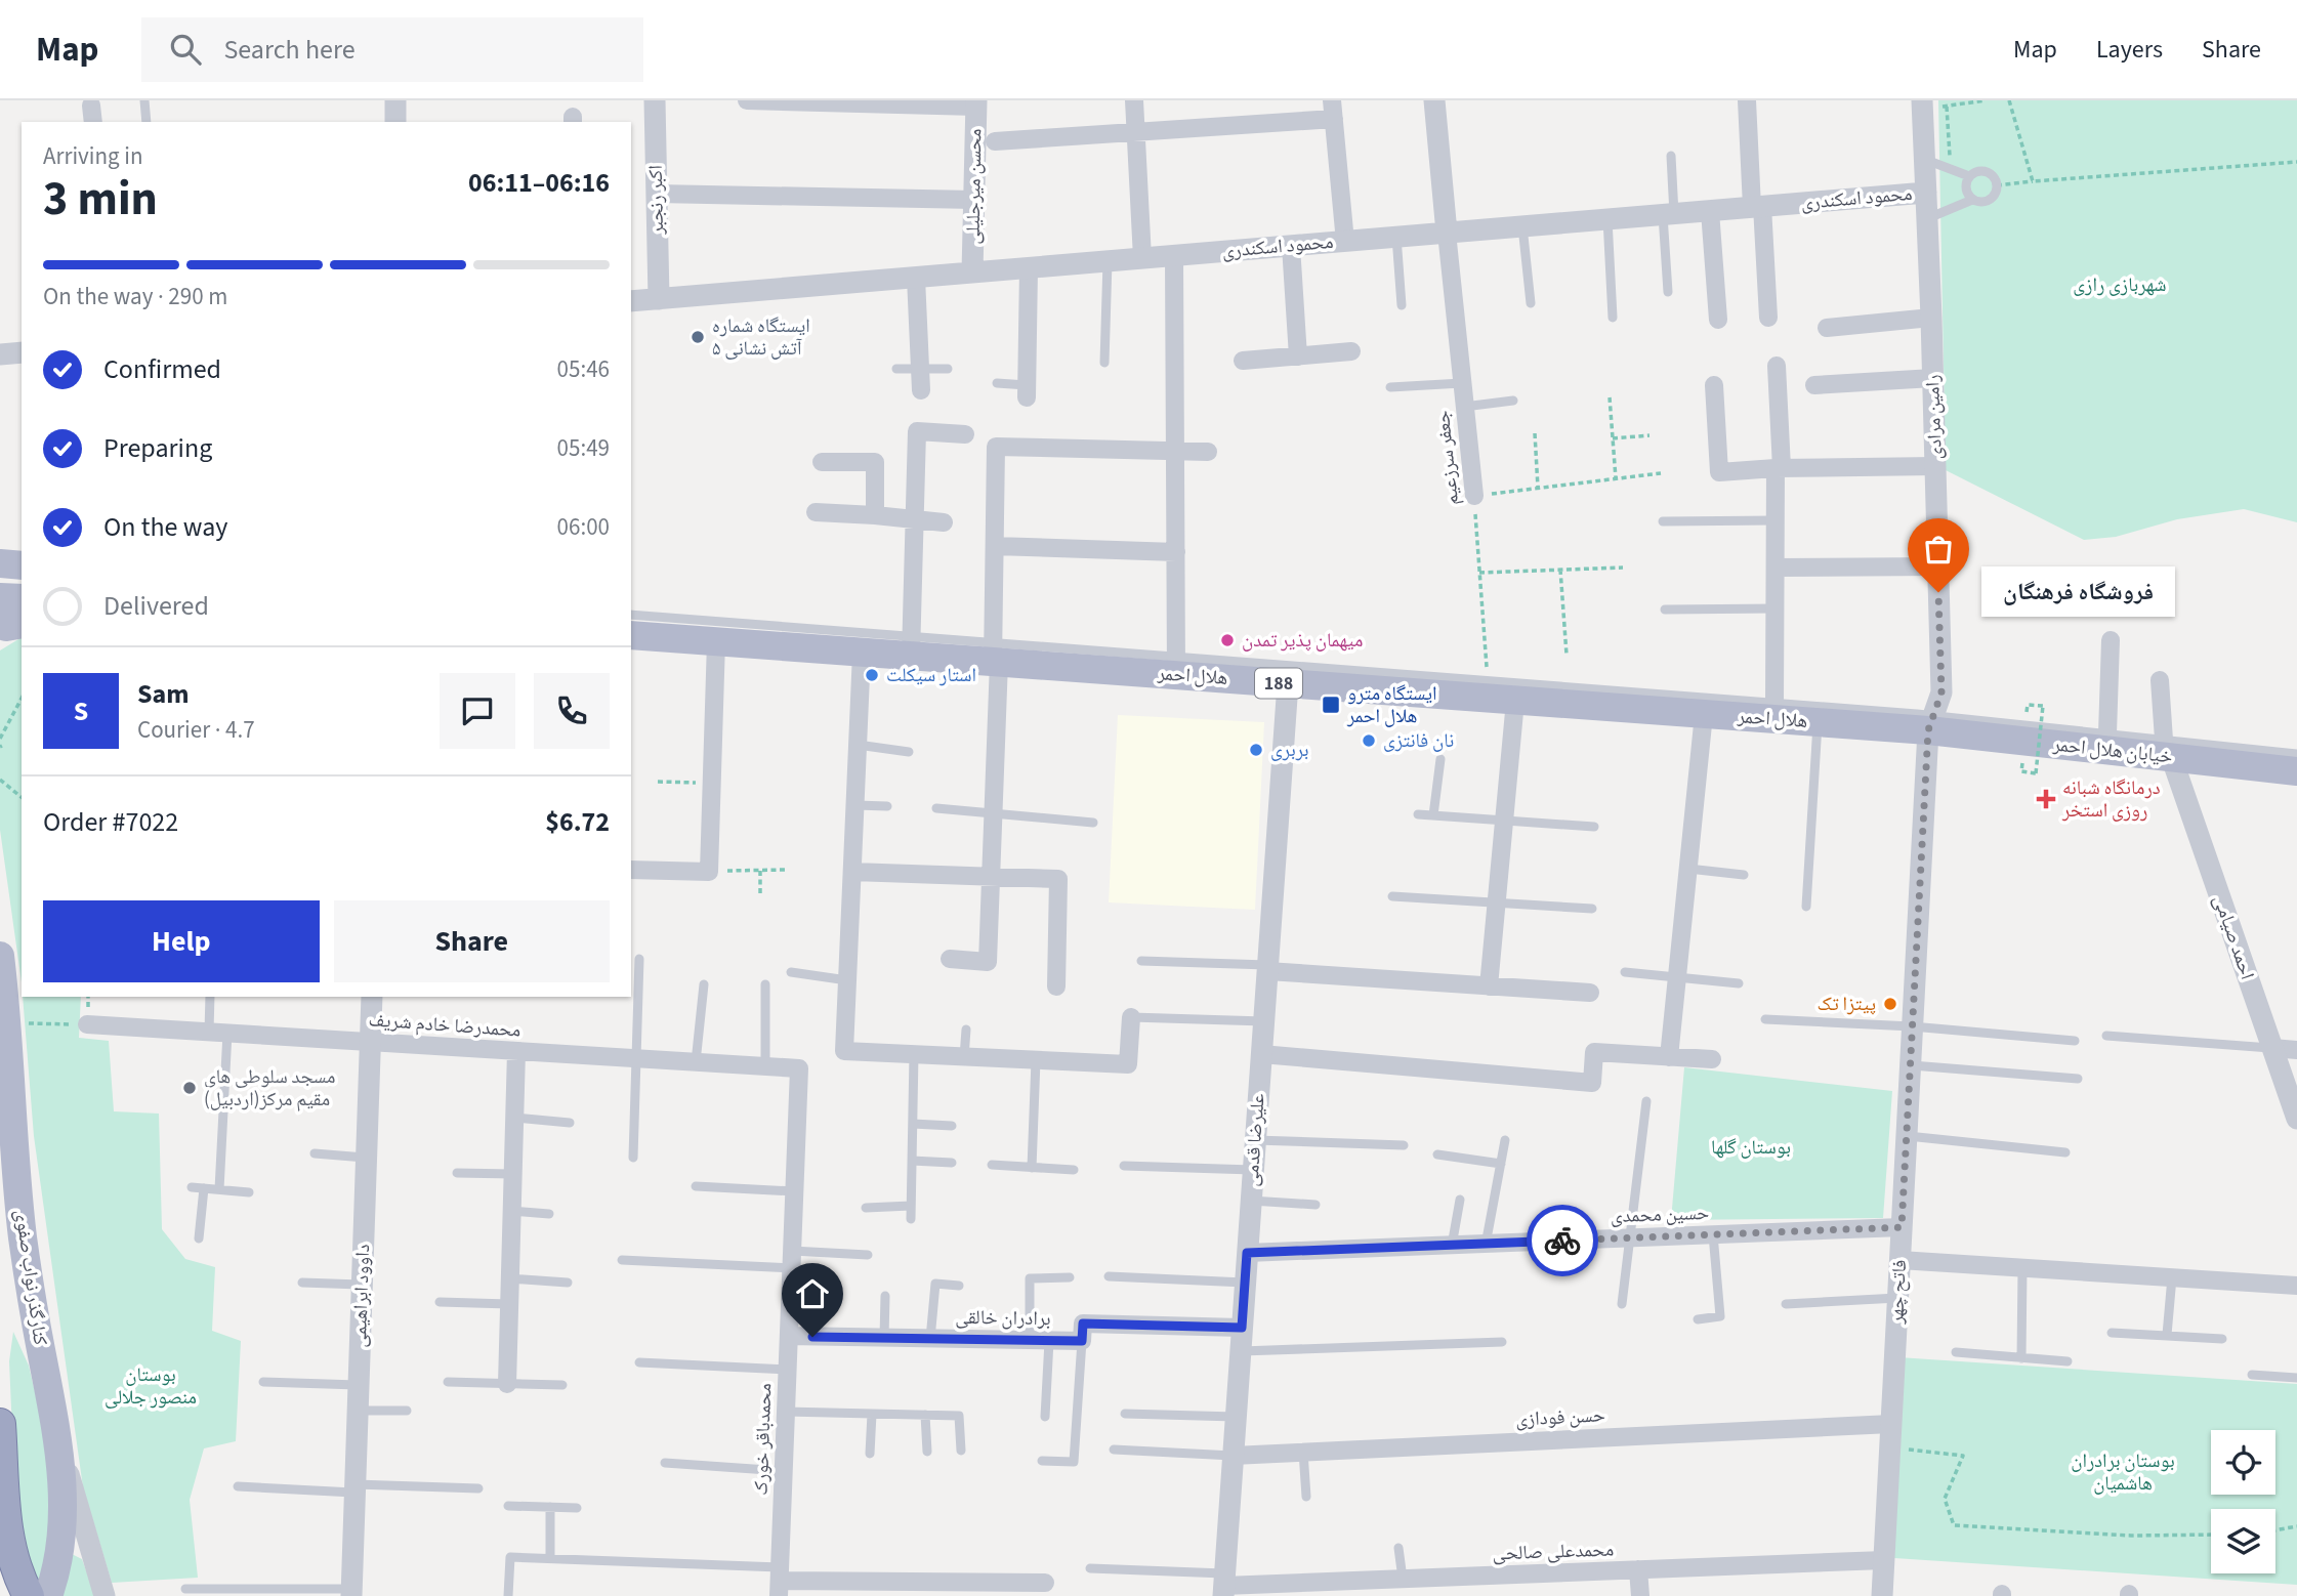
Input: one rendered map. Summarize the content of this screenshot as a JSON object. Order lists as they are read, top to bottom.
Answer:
{
  "streets": {
    "main road": [
      "هلال احمر",
      "188",
      "خیابان هلال احمر",
      "کنارگذر نواب صفوی"
    ],
    "street": [
      "محسن میرجلیلی",
      "محمود اسکندری",
      "اکبر رنجبر",
      "رامین مرادی",
      "جعفر سرزعیم",
      "احمد صیامی",
      "محمدرضا خادم شریف",
      "علیرضا قدمی",
      "حسین محمدی",
      "فاتح چهر",
      "داوود ابراهیمی",
      "برادران خالقی",
      "حسن فودازی",
      "محمدباقر خورک",
      "محمدعلی صالحی"
    ]
  },
  "crossings": [
    ["محسن میرجلیلی", "محمود اسکندری"],
    ["محمود اسکندری", "اکبر رنجبر"],
    ["محمود اسکندری", "رامین مرادی"],
    ["محمود اسکندری", "جعفر سرزعیم"],
    ["رامین مرادی", "هلال احمر"],
    ["رامین مرادی", "خیابان هلال احمر"],
    ["رامین مرادی", "فاتح چهر"],
    ["هلال احمر", "خیابان هلال احمر"],
    ["هلال احمر", "علیرضا قدمی"],
    ["هلال احمر", "فاتح چهر"],
    ["خیابان هلال احمر", "احمد صیامی"],
    ["خیابان هلال احمر", "فاتح چهر"],
    ["محمدرضا خادم شریف", "داوود ابراهیمی"],
    ["محمدرضا خادم شریف", "محمدباقر خورک"],
    ["علیرضا قدمی", "حسین محمدی"],
    ["علیرضا قدمی", "حسن فودازی"],
    ["علیرضا قدمی", "محمدعلی صالحی"],
    ["حسین محمدی", "فاتح چهر"],
    ["فاتح چهر", "حسن فودازی"],
    ["فاتح چهر", "محمدعلی صالحی"],
    ["برادران خالقی", "محمدباقر خورک"]
  ],
  "parks": [
    "شهربازی رازی",
    "بوستان گلها",
    "بوستان منصور جلالی",
    "بوستان برادران هاشمیان"
  ],
  "places": {
    "other": [
      "ایستگاه شماره ۵ آتش نشانی",
      "فروشگاه فرهنگان",
      "میهمان پذیر تمدن",
      "استار سیکلت",
      "نان فانتزی",
      "بربری",
      "پیتزا تک",
      "مسجد سلوطی های مقیم مرکز(اردبیل)"
    ],
    "transit": ["ایستگاه مترو هلال احمر"],
    "health": ["درمانگاه شبانه روزی استخر"]
  },
  "page": {
    "header": "Map",
    "search": "Search here",
    "nav": ["Map", "Layers", "Share"],
    "heading": ["3 min", "Arriving in", "06:11–06:16"],
    "panel": [
      "Sam",
      "Courier · 4.7",
      "Order #7022",
      "$6.72"
    ],
    "bar": "On the way · 290 m",
    "list": [
      ["Confirmed", "05:46"],
      ["Preparing", "05:49"],
      ["On the way", "06:00"],
      "Delivered"
    ],
    "bubble": "فروشگاه فرهنگان",
    "round": "S",
    "buttons": ["Help", "Share"]
  }
}
